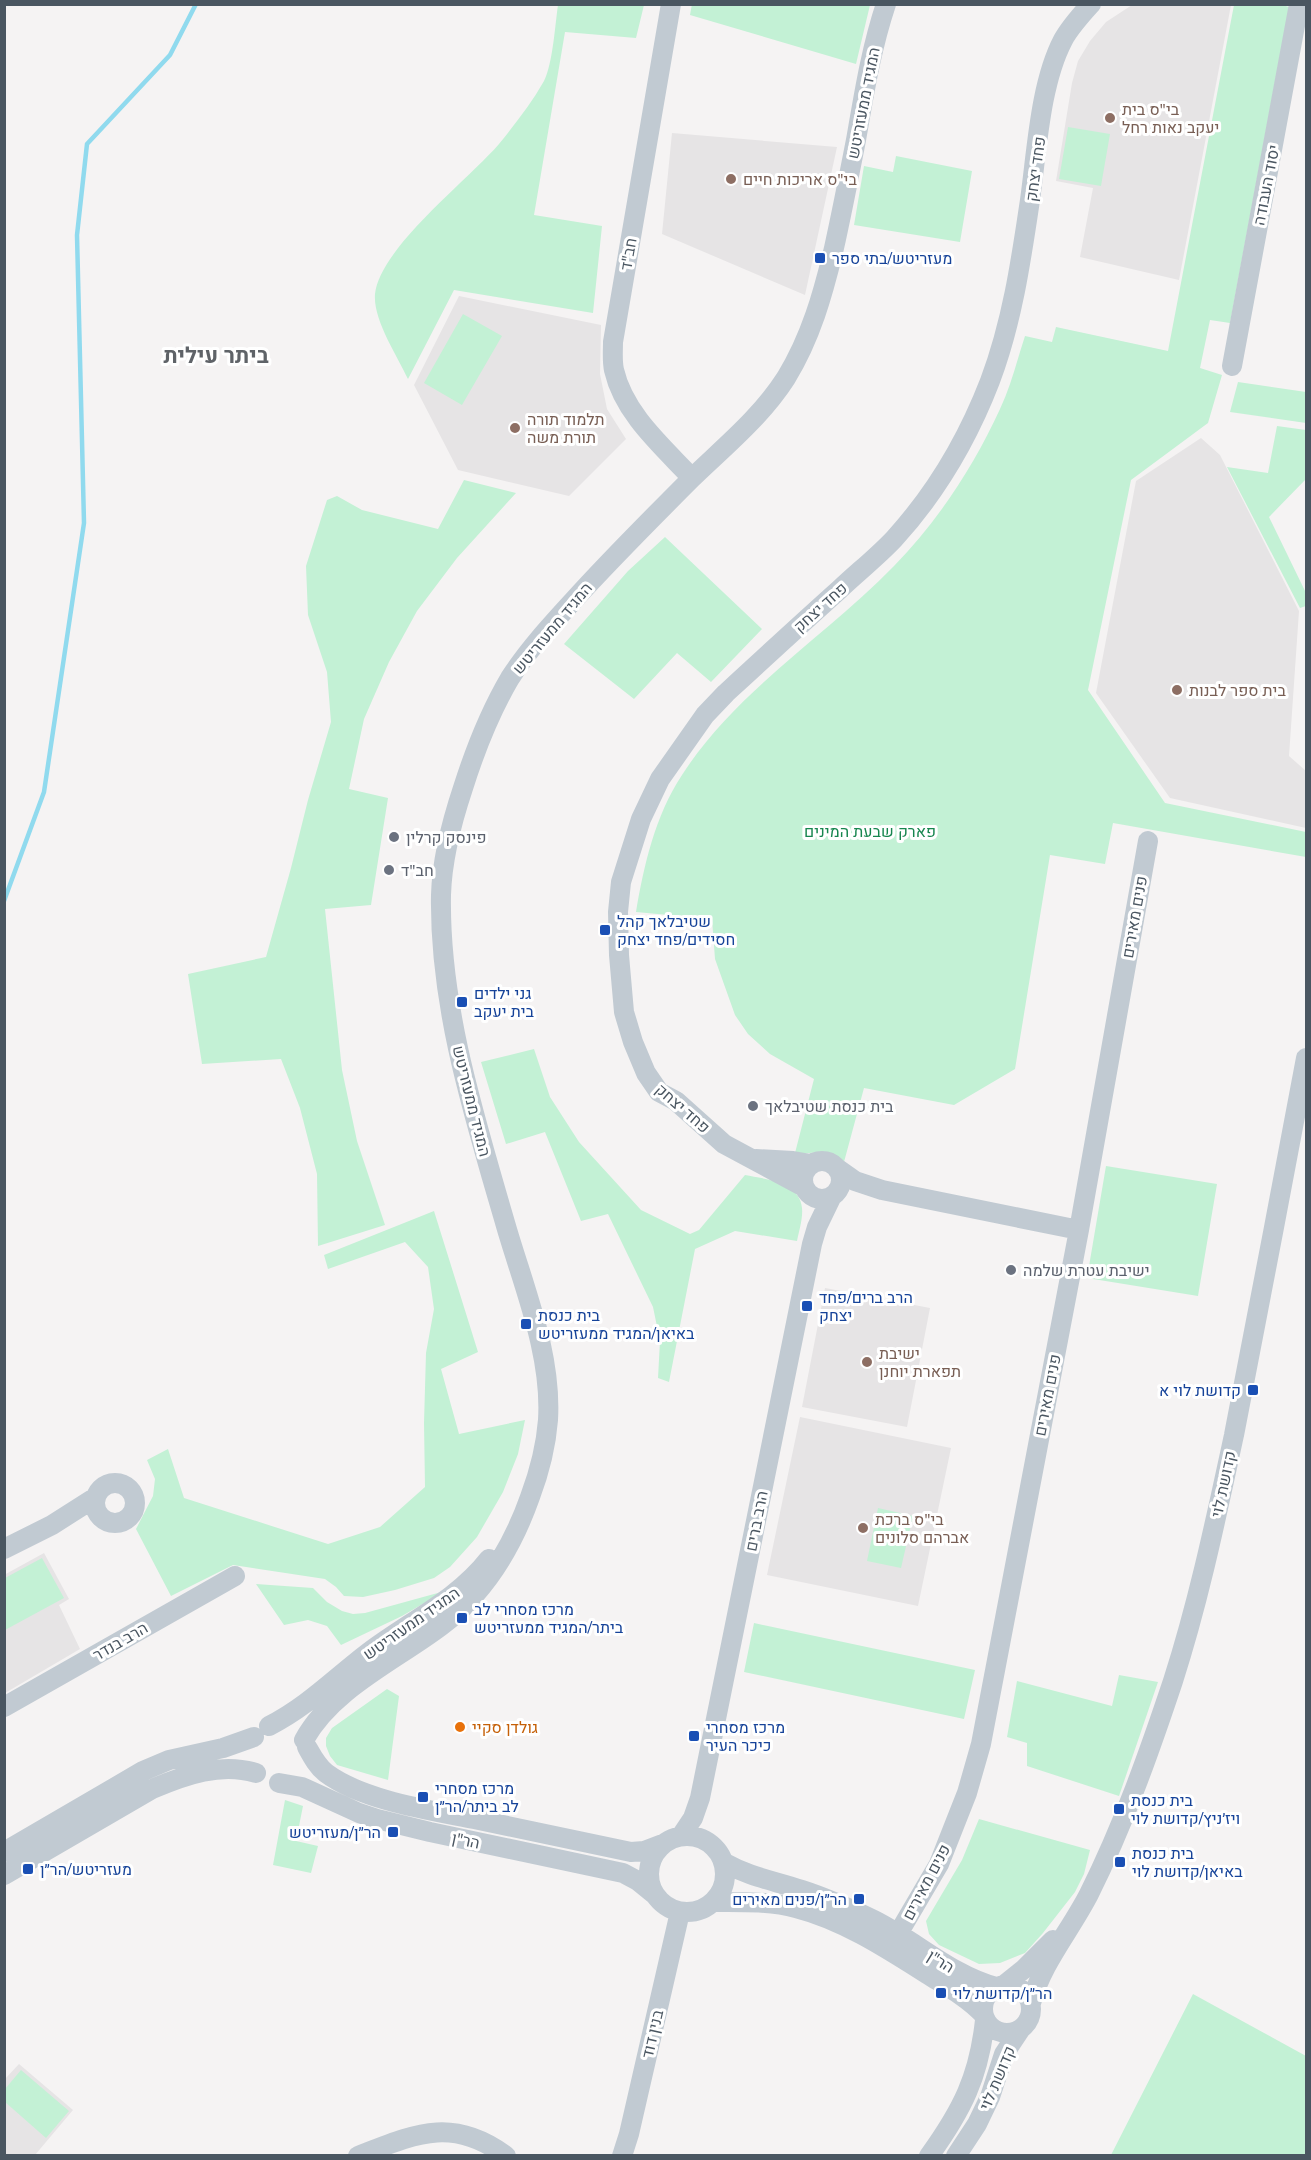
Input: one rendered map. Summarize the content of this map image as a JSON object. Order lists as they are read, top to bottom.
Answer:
{
  "streets": {
    "street": [
      "המגיד ממעזריטש",
      "פחד יצחק",
      "יסוד העבודה",
      "חב\"ד",
      "פנים מאירים",
      "קדושת לוי",
      "הרב ברים",
      "הרב בנדר",
      "הר\"ן",
      "בנין דוד"
    ]
  },
  "crossings": [
    ["המגיד ממעזריטש", "חב\"ד"],
    ["המגיד ממעזריטש", "הר\"ן"],
    ["פחד יצחק", "הרב ברים"],
    ["פנים מאירים", "הר\"ן"],
    ["קדושת לוי", "הר\"ן"],
    ["הרב ברים", "הר\"ן"],
    ["הרב ברים", "בנין דוד"],
    ["הר\"ן", "בנין דוד"]
  ],
  "districts": ["ביתר עילית"],
  "parks": ["פארק שבעת המינים"],
  "places": {
    "other": [
      "בי\"ס בית יעקב נאות רחל",
      "בי\"ס אריכות חיים",
      "תלמוד תורה תורת משה",
      "בית ספר לבנות",
      "פינסק קרלין",
      "חב\"ד",
      "בית כנסת שטיבלאך",
      "ישיבת עטרת שלמה",
      "ישיבת תפארת יוחנן",
      "בי\"ס ברכת אברהם סלונים",
      "גולדן סקיי"
    ],
    "transit": [
      "מעזריטש/בתי ספר",
      "שטיבלאך קהל חסידים/פחד יצחק",
      "גני ילדים בית יעקב",
      "הרב ברים/פחד יצחק",
      "בית כנסת באיאן/המגיד ממעזריטש",
      "קדושת לוי א",
      "מרכז מסחרי לב ביתר/המגיד ממעזריטש",
      "מרכז מסחרי כיכר העיר",
      "מרכז מסחרי לב ביתר/הר״ן",
      "בית כנסת ויז׳ניץ/קדושת לוי",
      "הר״ן/מעזריטש",
      "בית כנסת באיאן/קדושת לוי",
      "מעזריטש/הר״ן",
      "הר״ן/פנים מאירים",
      "הר״ן/קדושת לוי"
    ]
  }
}
